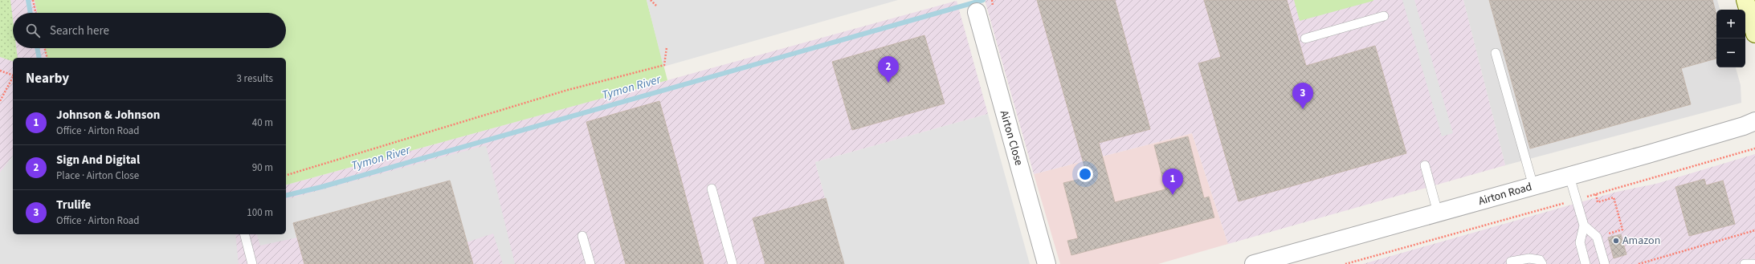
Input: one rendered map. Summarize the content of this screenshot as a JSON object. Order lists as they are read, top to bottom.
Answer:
{
  "streets": {
    "street": ["Airton Close", "Airton Road"]
  },
  "water": ["Tymon River"],
  "places": ["Amazon"],
  "page": {
    "map_buttons": ["+", "−"],
    "search": "Search here",
    "pins": ["2", "3", "1"],
    "heading": ["Nearby", "3 results"],
    "list": [
      {
        "mark": "1",
        "name": "Johnson & Johnson",
        "note": "Office · Airton Road",
        "value": "40 m"
      },
      {
        "mark": "2",
        "name": "Sign And Digital",
        "note": "Place · Airton Close",
        "value": "90 m"
      },
      {
        "mark": "3",
        "name": "Trulife",
        "note": "Office · Airton Road",
        "value": "100 m"
      }
    ]
  }
}
